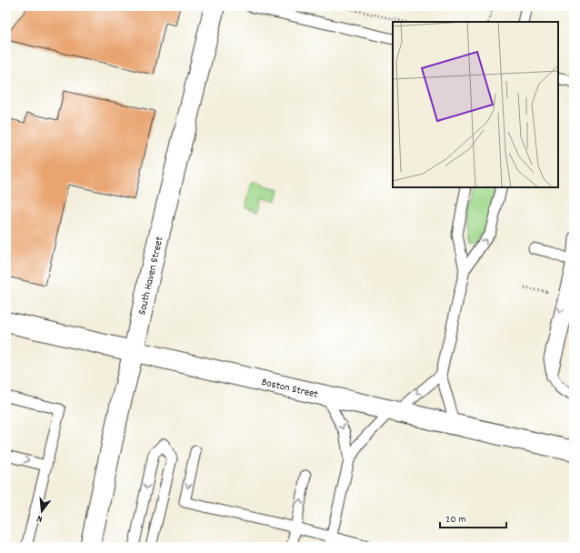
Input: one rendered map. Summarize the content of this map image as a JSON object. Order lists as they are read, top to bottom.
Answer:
{
  "streets": {
    "main road": ["South Haven Street", "Boston Street"]
  },
  "crossings": [
    ["South Haven Street", "Boston Street"]
  ],
  "scale_bar": "20 m",
  "north": "bottom"
}
